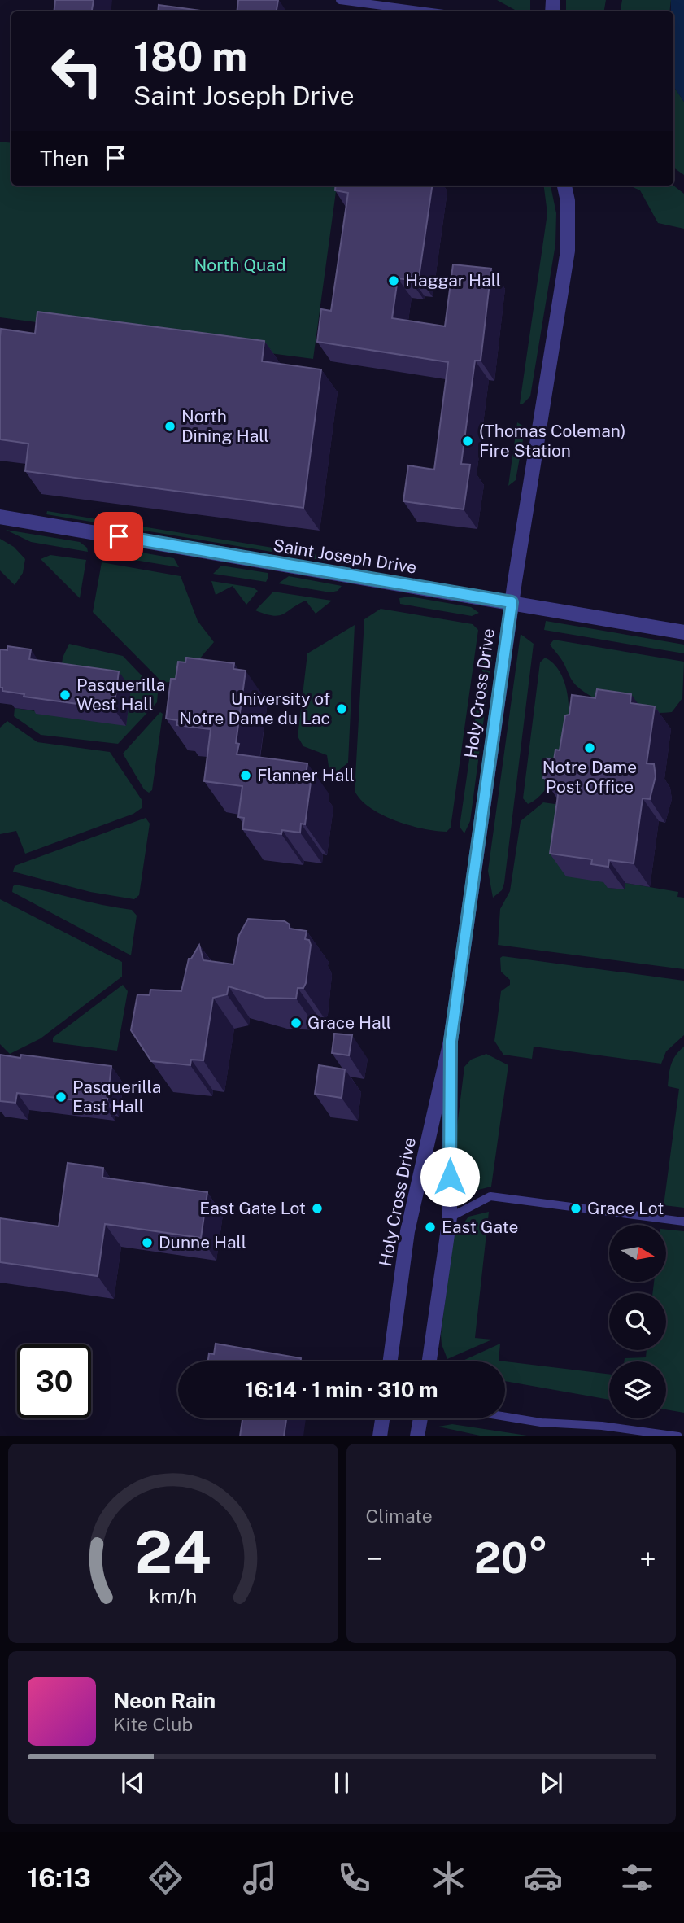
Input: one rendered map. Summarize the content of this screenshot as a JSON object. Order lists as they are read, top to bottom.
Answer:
{
  "streets": {
    "street": ["Saint Joseph Drive", "Holy Cross Drive"]
  },
  "crossings": [
    ["Saint Joseph Drive", "Holy Cross Drive"]
  ],
  "parks": ["North Quad"],
  "places": [
    "Haggar Hall",
    "North Dining Hall",
    "(Thomas Coleman) Fire Station",
    "Pasquerilla West Hall",
    "University of Notre Dame du Lac",
    "Notre Dame Post Office",
    "Flanner Hall",
    "Grace Hall",
    "Pasquerilla East Hall",
    "East Gate Lot",
    "Grace Lot",
    "East Gate",
    "Dunne Hall"
  ],
  "north": "right",
  "page": {
    "turn": ["180 m", "Saint Joseph Drive"],
    "then": "Then",
    "limit": "30",
    "trip": "16:14 · 1 min · 310 m",
    "tile": "Climate",
    "heat": ["−", "20°", "+"],
    "song": ["Neon Rain", "Kite Club"],
    "tabs": "16:13",
    "gauge": ["24", "km/h"]
  }
}
